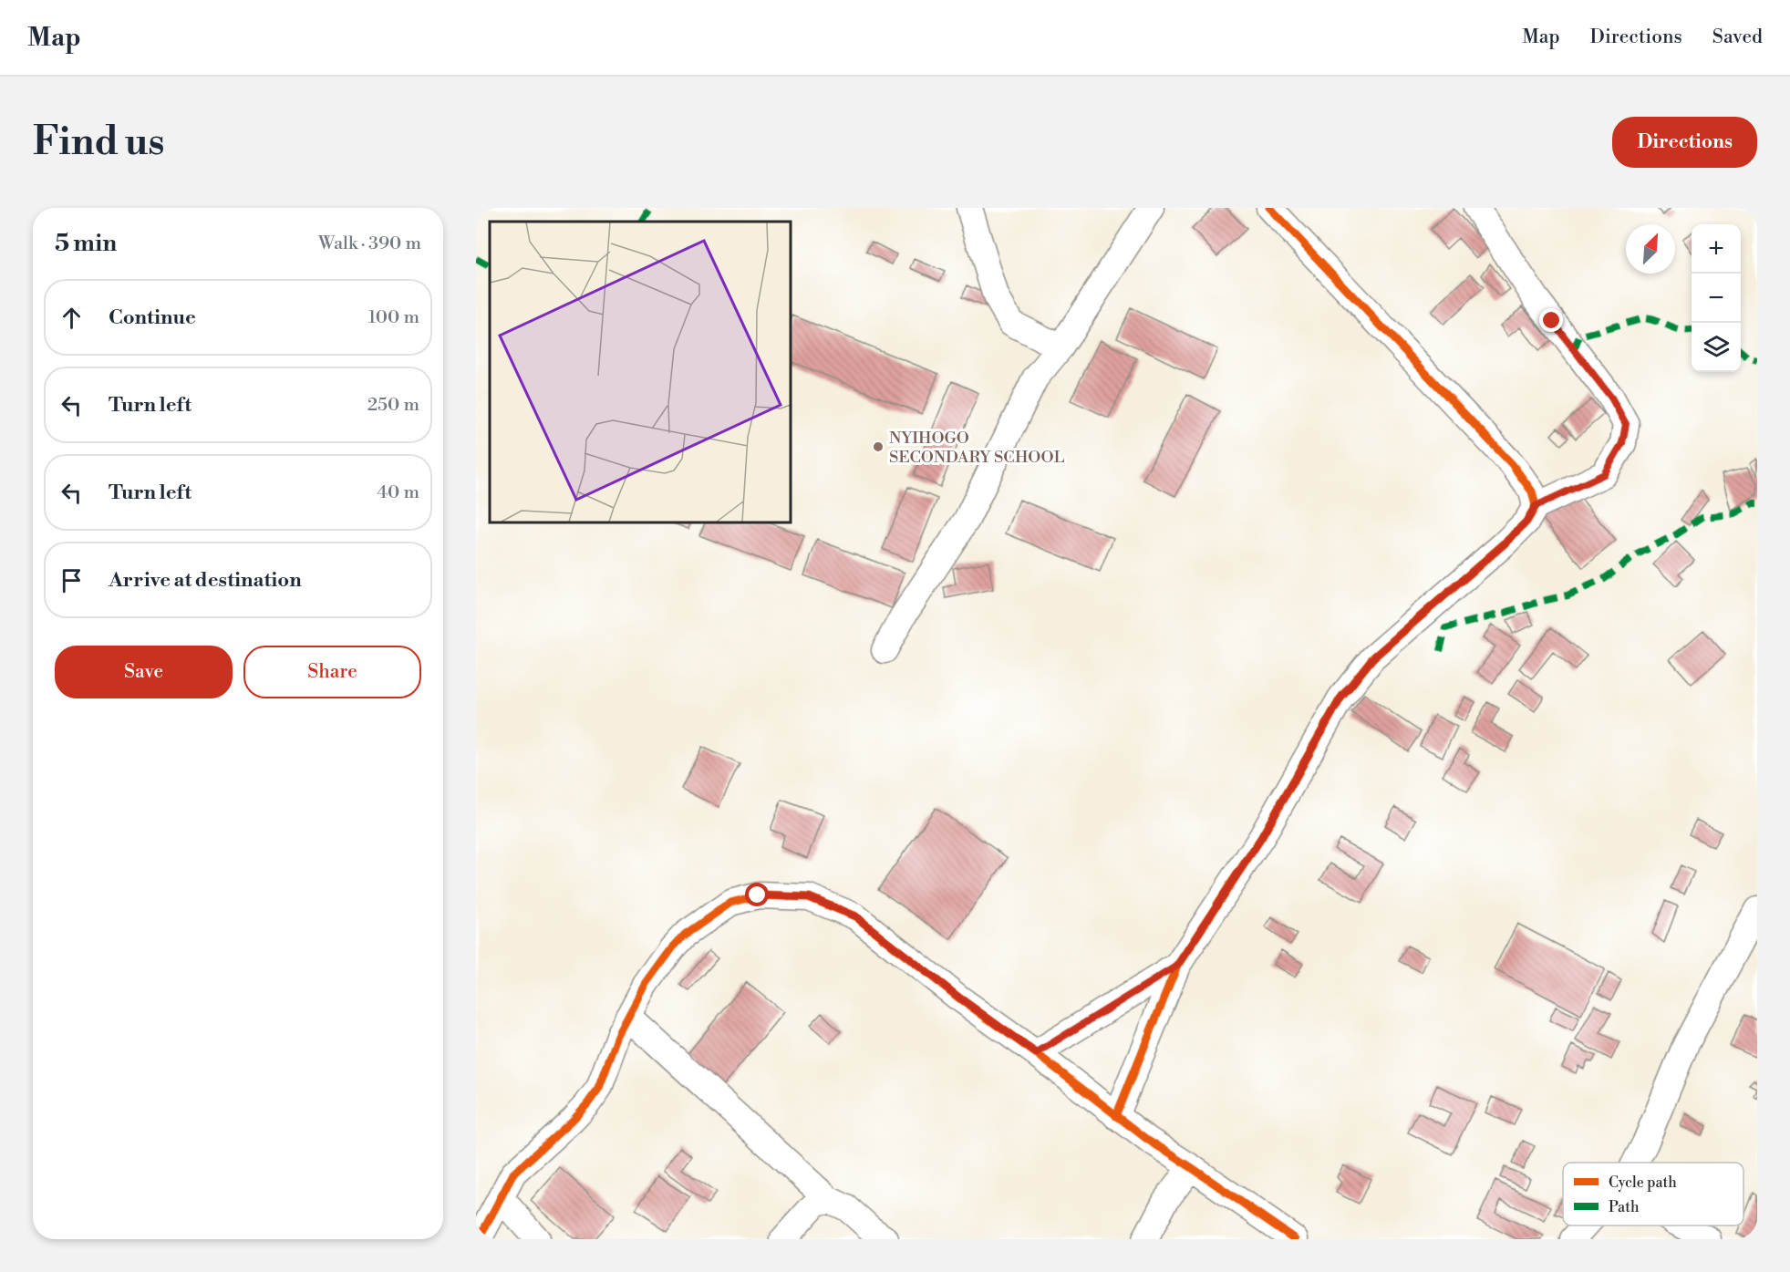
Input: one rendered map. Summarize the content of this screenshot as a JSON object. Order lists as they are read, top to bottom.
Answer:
{
  "places": ["NYIHOGO SECONDARY SCHOOL"],
  "legend": ["Cycle path", "Path"],
  "north": "top right",
  "page": {
    "header": "Map",
    "nav": ["Map", "Directions", "Saved"],
    "buttons": [
      "Directions",
      ["Save", "Share"]
    ],
    "title": "Find us",
    "heading": ["5 min", "Walk · 390 m"],
    "map_buttons": ["+", "−"],
    "list": [
      ["Continue", "100 m"],
      ["Turn left", "250 m"],
      ["Turn left", "40 m"],
      "Arrive at destination"
    ]
  }
}
